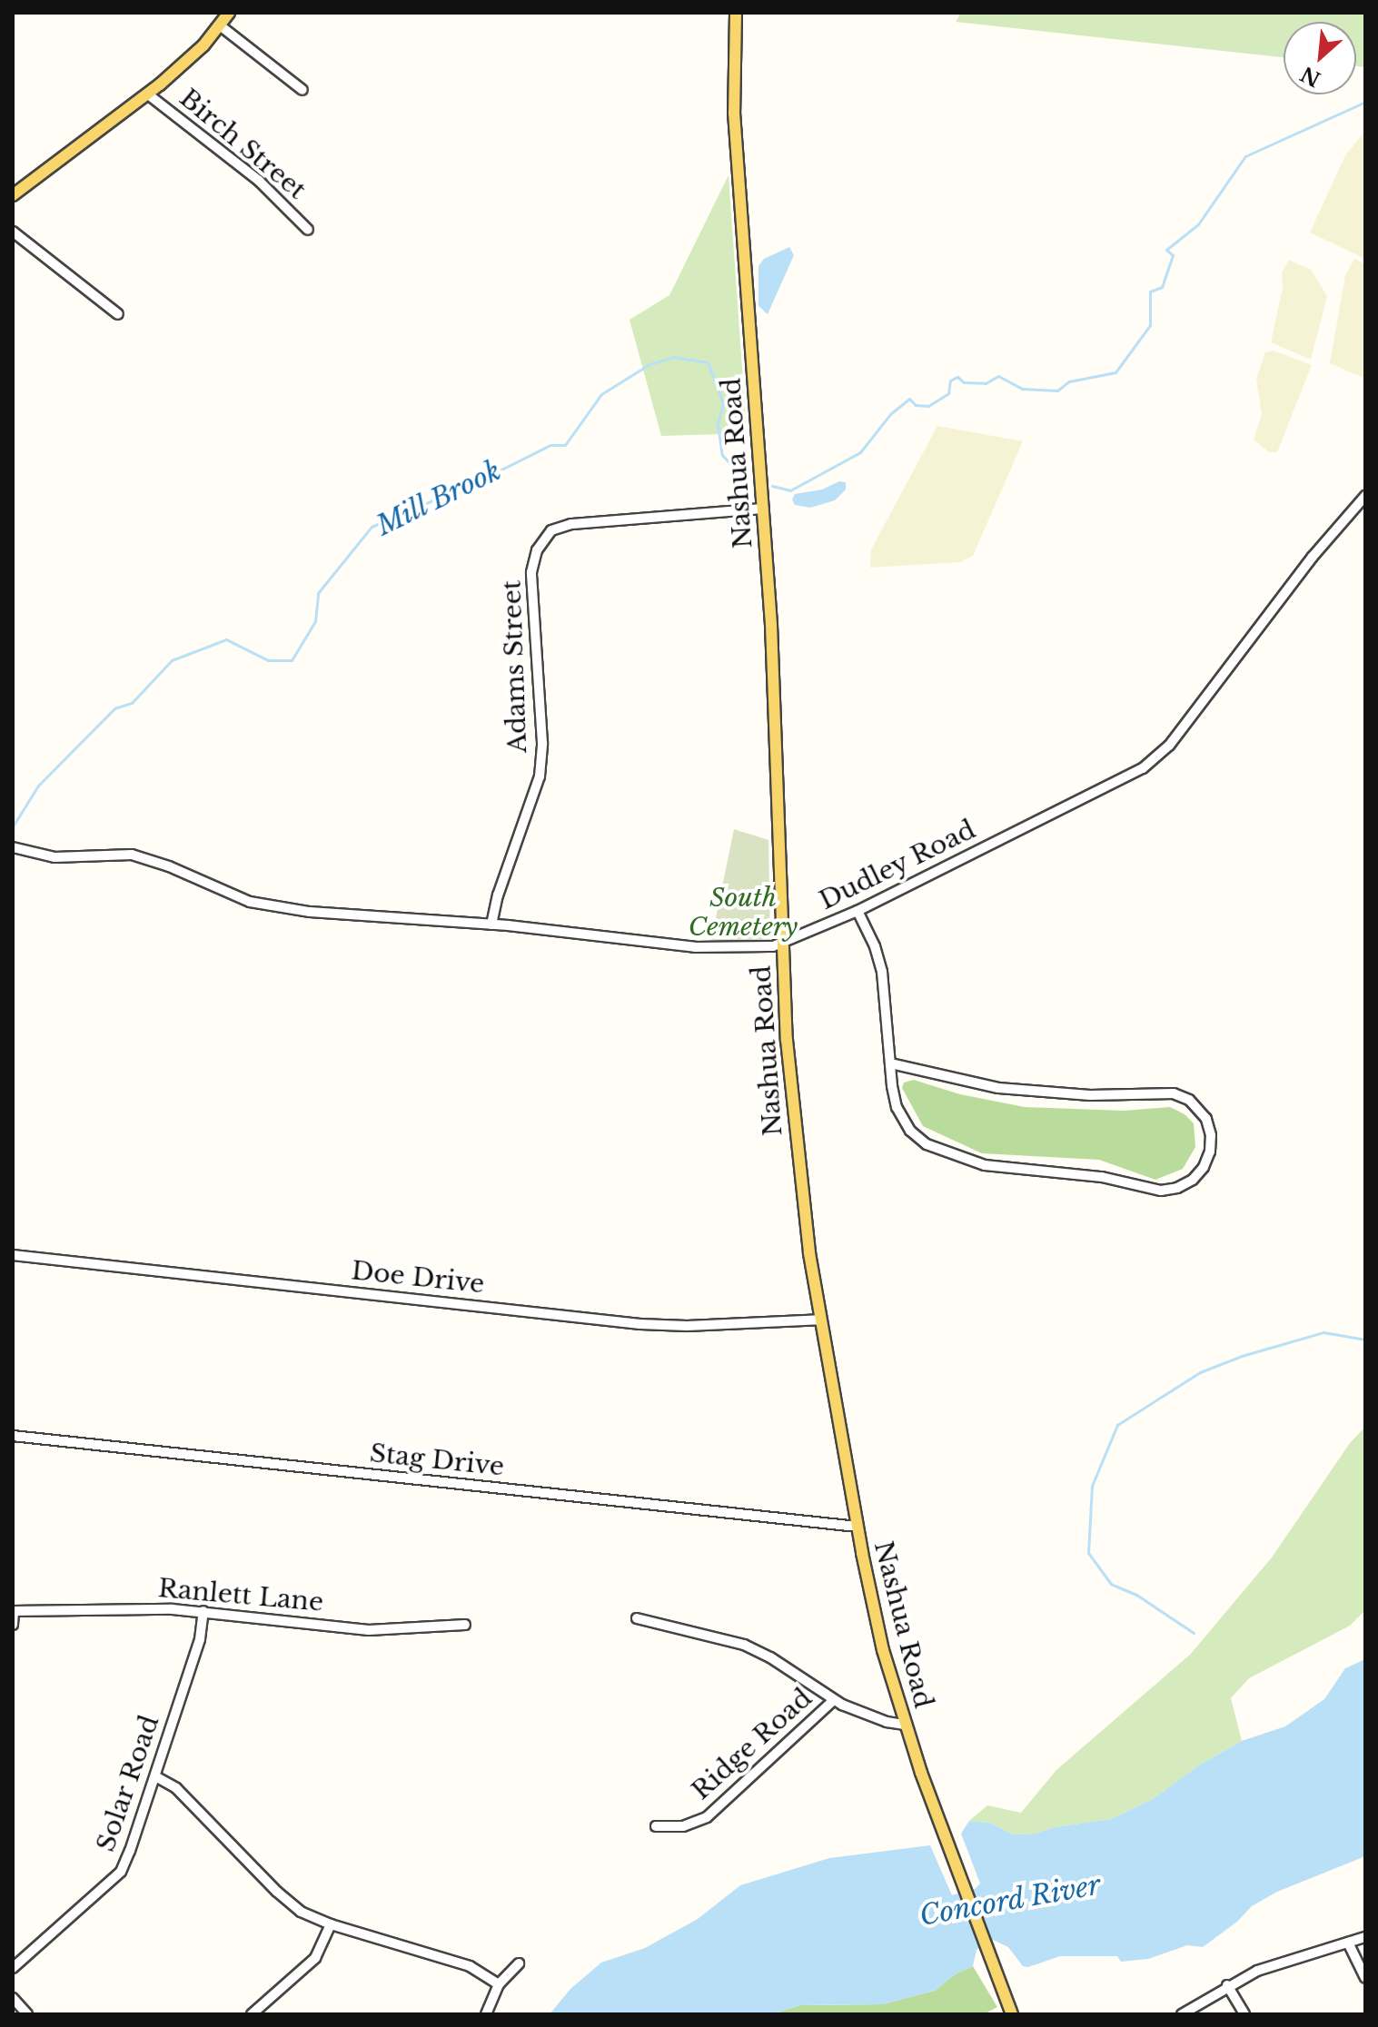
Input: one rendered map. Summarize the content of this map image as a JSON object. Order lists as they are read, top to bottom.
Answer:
{
  "streets": {
    "main road": ["Nashua Road"],
    "street": [
      "Birch Street",
      "Adams Street",
      "Dudley Road",
      "Doe Drive",
      "Stag Drive",
      "Ranlett Lane",
      "Ridge Road",
      "Solar Road"
    ]
  },
  "crossings": [
    ["Nashua Road", "Adams Street"],
    ["Nashua Road", "Dudley Road"],
    ["Nashua Road", "Doe Drive"],
    ["Nashua Road", "Stag Drive"],
    ["Adams Street", "Dudley Road"],
    ["Ranlett Lane", "Solar Road"]
  ],
  "water": ["Mill Brook", "Concord River"],
  "parks": ["South Cemetery"],
  "north": "bottom left"
}
